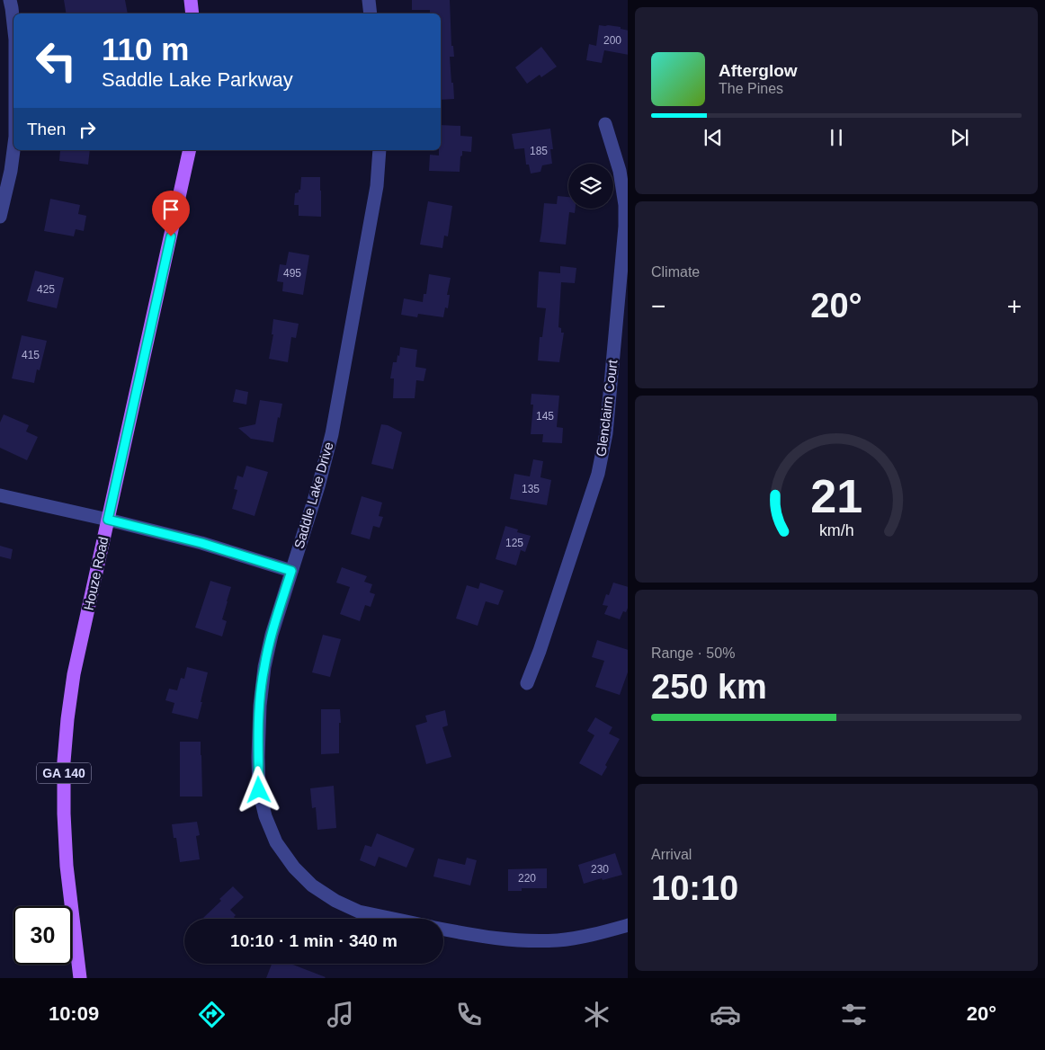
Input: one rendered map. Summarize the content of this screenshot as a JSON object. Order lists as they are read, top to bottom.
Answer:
{
  "streets": {
    "main road": ["Houze Road", "GA 140"],
    "street": ["Glenclairn Court", "Saddle Lake Drive"]
  },
  "house_numbers": [
    "200",
    "185",
    "495",
    "425",
    "415",
    "145",
    "135",
    "125",
    "230",
    "220"
  ],
  "page": {
    "turn": ["110 m", "Saddle Lake Parkway"],
    "song": ["Afterglow", "The Pines"],
    "then": "Then",
    "tile": [
      "Climate",
      ["Range · 50%", "250 km"],
      ["Arrival", "10:10"]
    ],
    "heat": ["−", "20°", "+"],
    "limit": "30",
    "trip": "10:10 · 1 min · 340 m",
    "tabs": ["10:09", "20°"],
    "gauge": ["21", "km/h"]
  }
}
